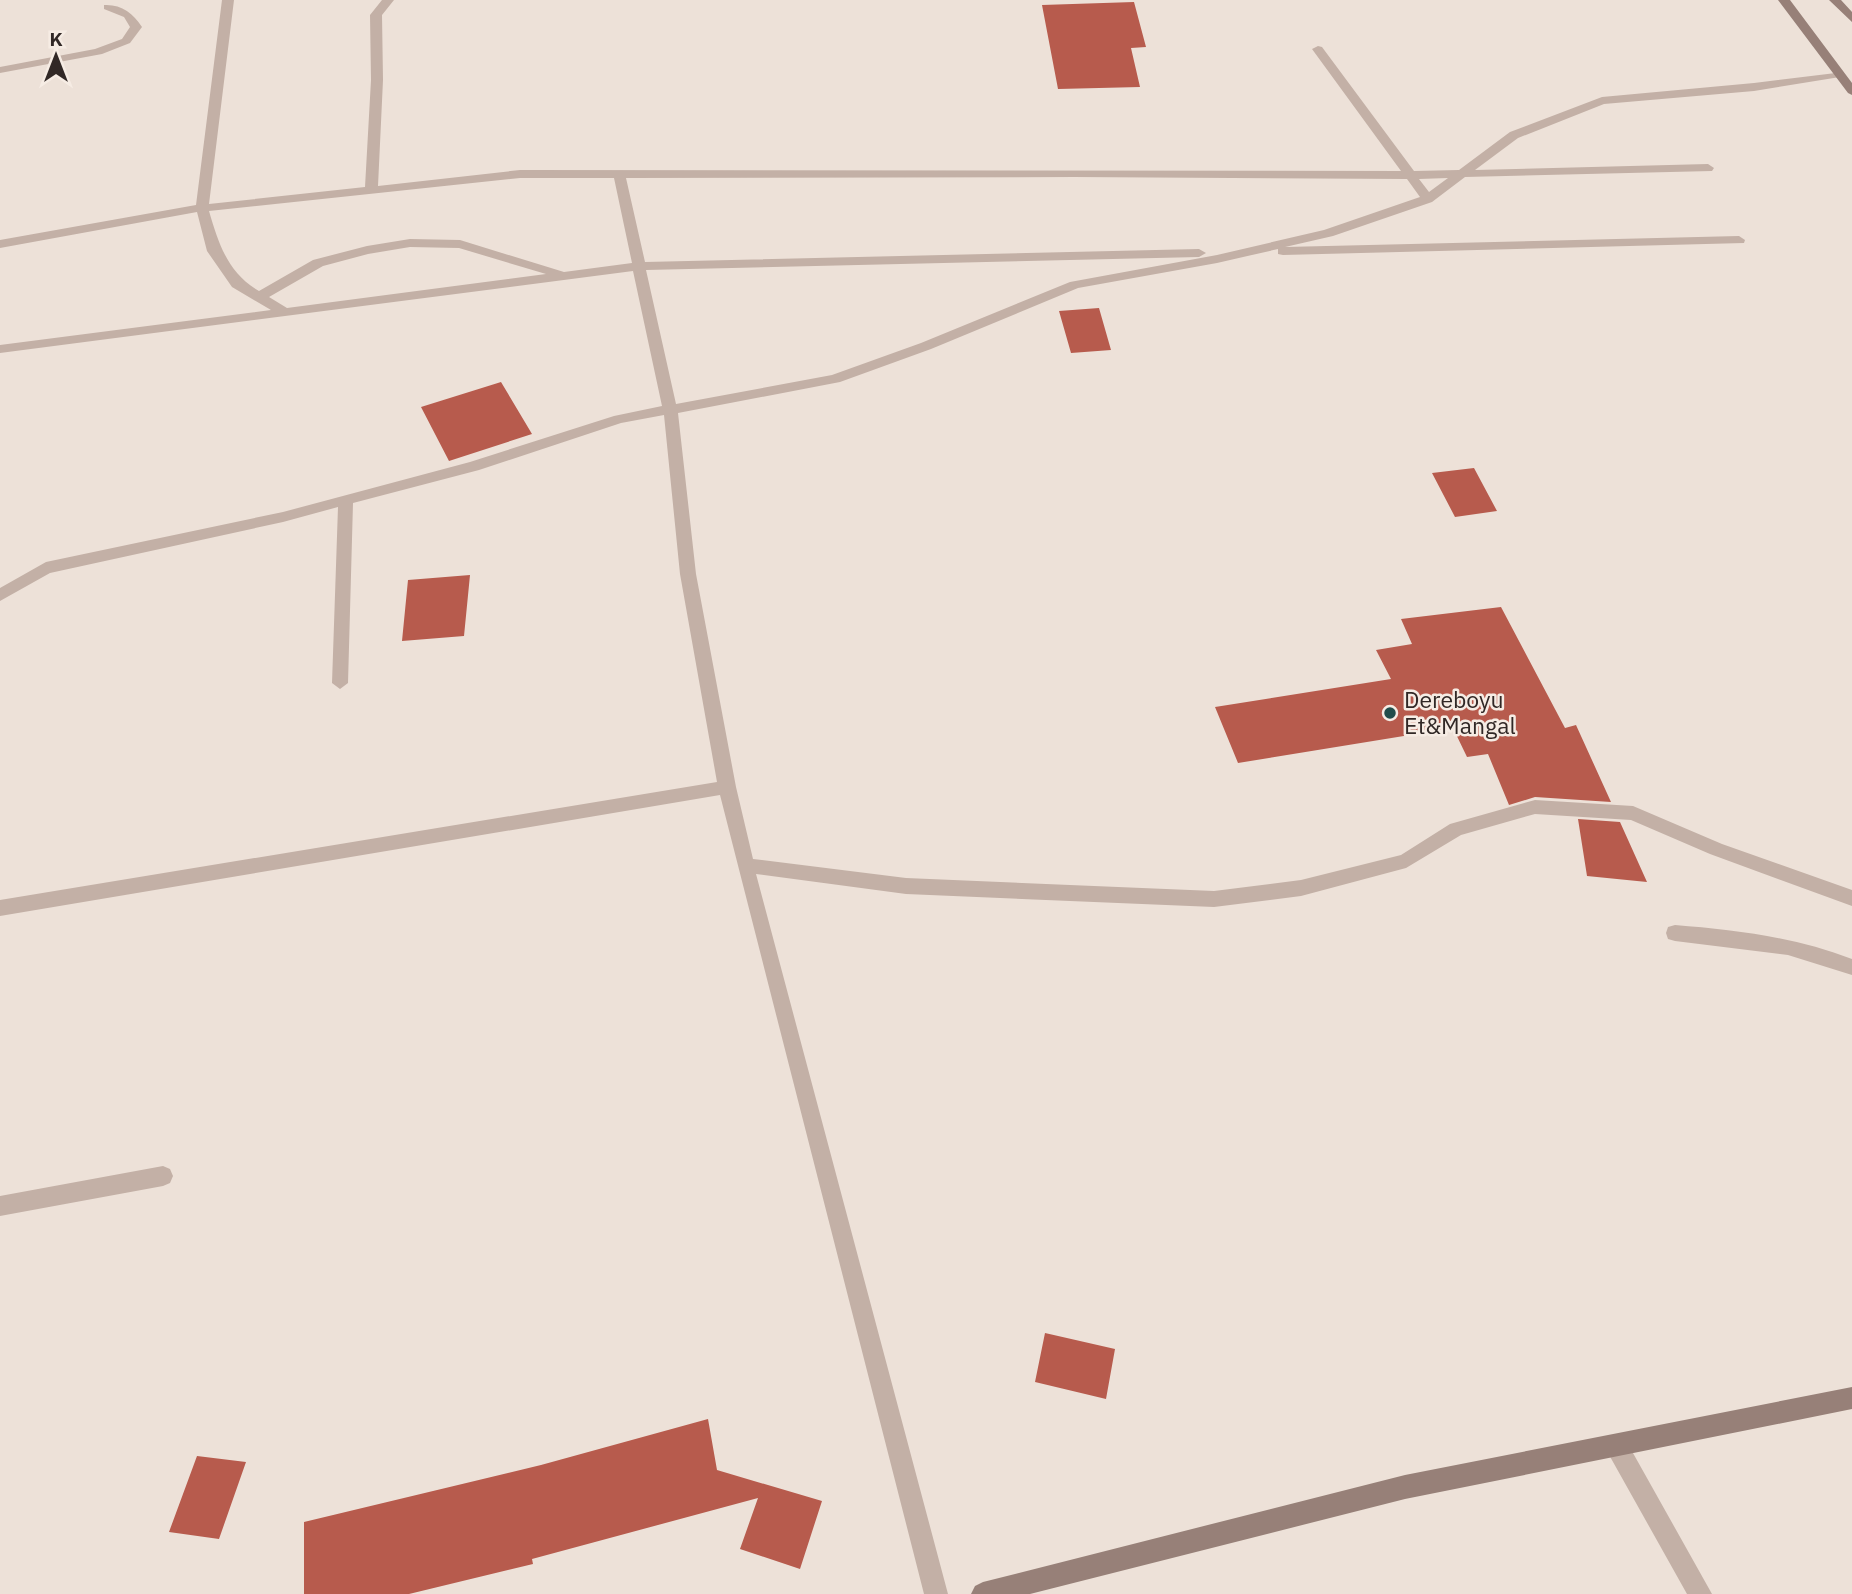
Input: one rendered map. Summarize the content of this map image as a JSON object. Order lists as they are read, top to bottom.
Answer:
{
  "places": ["Dereboyu Et&Mangal"],
  "north": "top"
}
